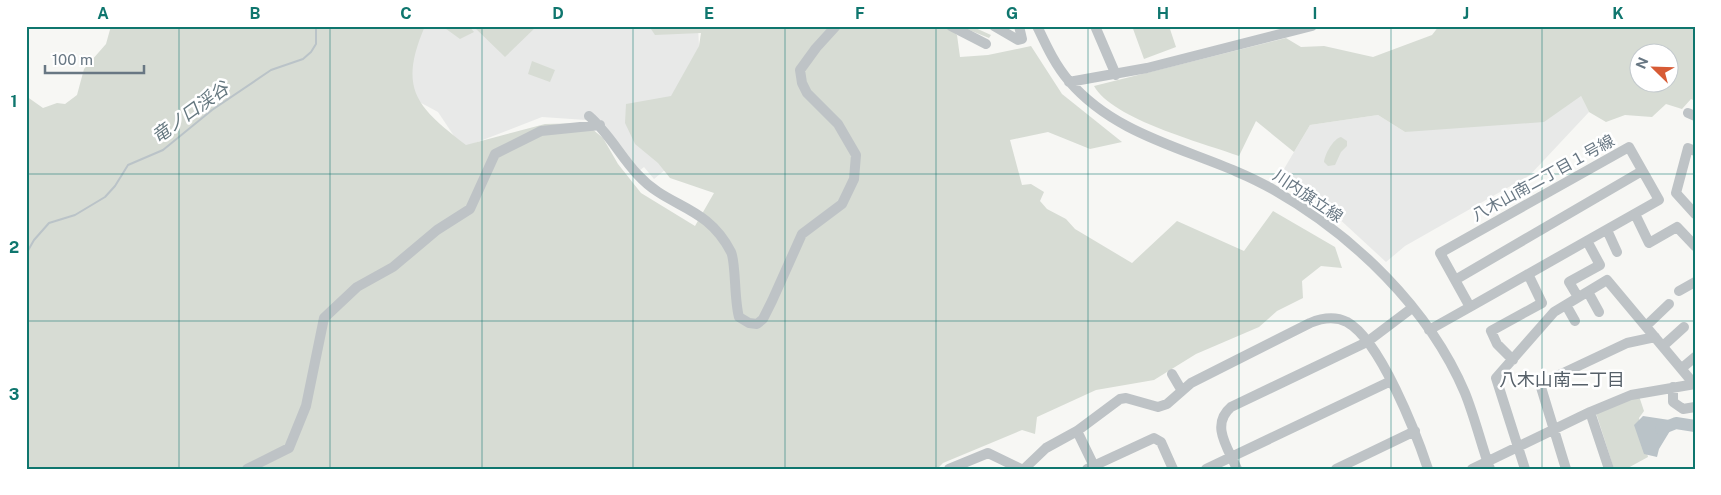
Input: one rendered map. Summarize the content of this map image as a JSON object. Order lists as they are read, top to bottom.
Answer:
{
  "streets": {
    "street": ["八木山南二丁目１号線", "川内旗立線"]
  },
  "crossings": [
    ["八木山南二丁目１号線", "川内旗立線"]
  ],
  "districts": ["八木山南二丁目"],
  "water": ["竜ノ口渓谷"],
  "scale_bar": "100 m",
  "north": "top left",
  "grid": {
    "columns": [
      "A",
      "B",
      "C",
      "D",
      "E",
      "F",
      "G",
      "H",
      "I",
      "J",
      "K"
    ],
    "rows": ["1", "2", "3"]
  }
}
